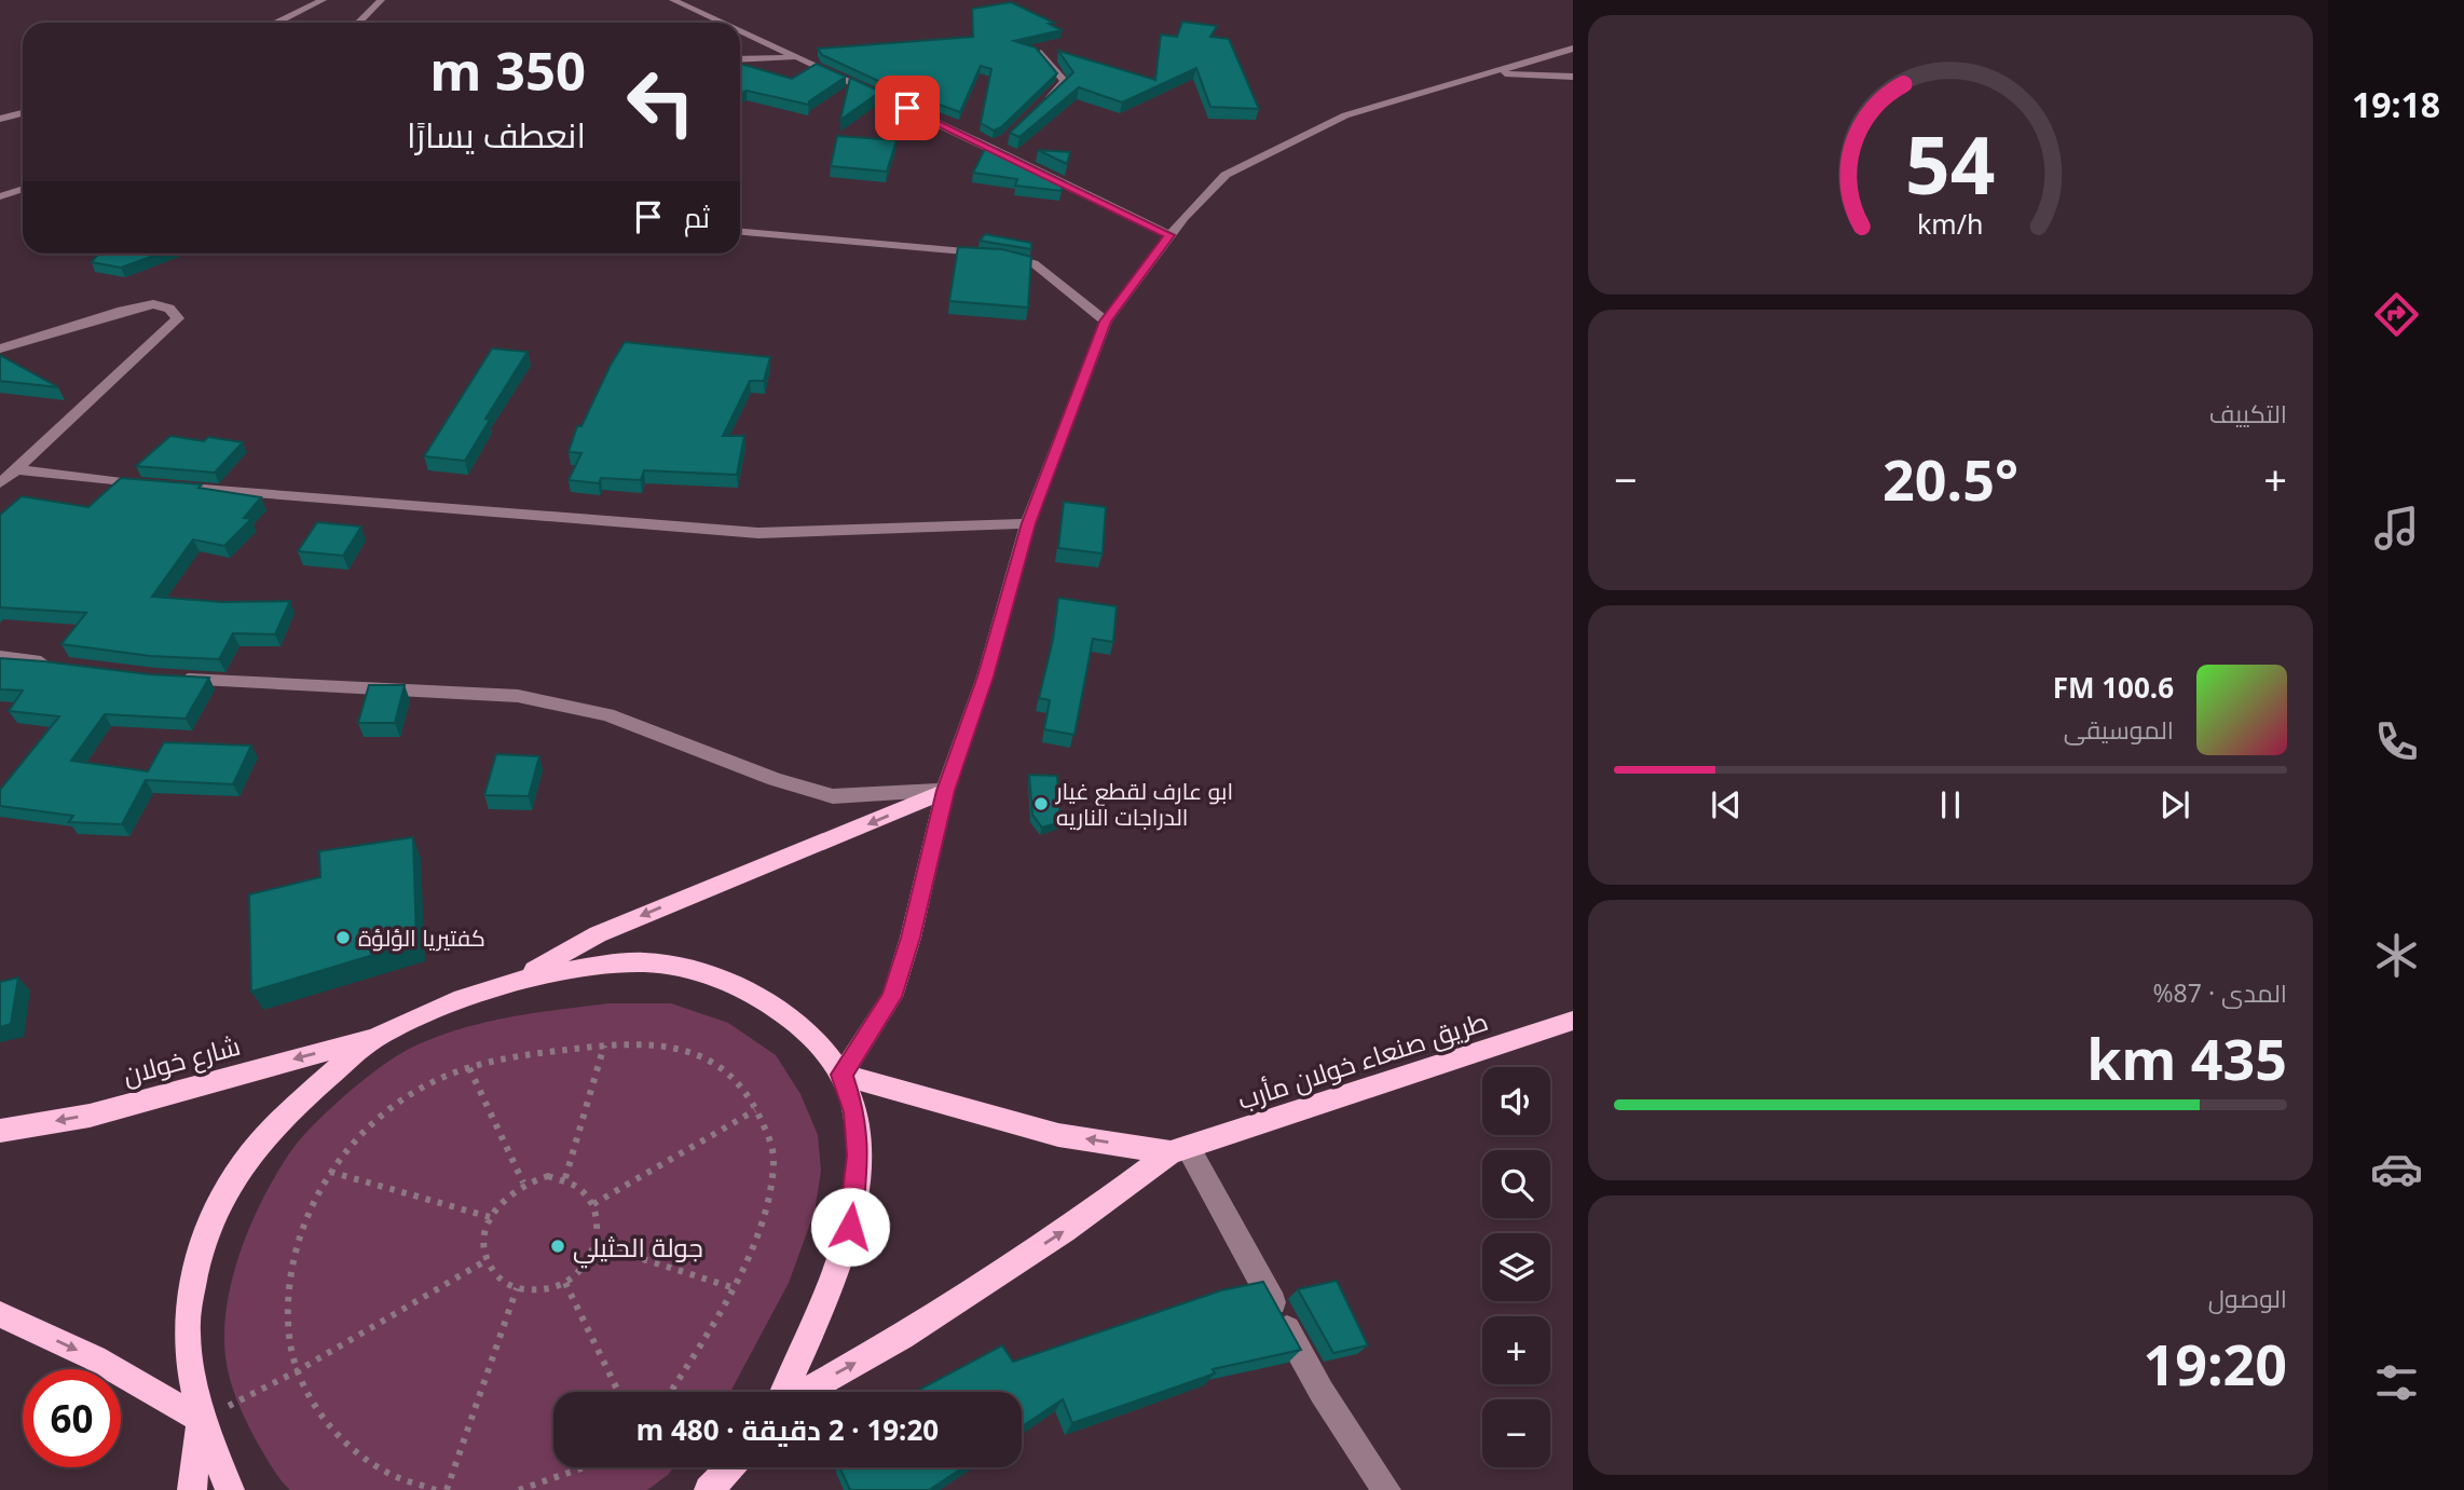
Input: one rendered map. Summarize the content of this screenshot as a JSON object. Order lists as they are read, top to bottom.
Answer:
{
  "streets": {
    "main road": ["شارع خولان", "طريق صنعاء خولان مأرب"]
  },
  "one_way": ["شارع خولان"],
  "places": ["ابو عارف لقطع غيار الدراجات الناريه", "كفتيريا الؤلؤة", "جولة الحثيلي"],
  "page": {
    "tabs": "19:18",
    "turn": ["350 m", "انعطف يسارًا"],
    "then": "ثم",
    "tile": [
      "التكييف",
      ["المدى · 87%", "435 km"],
      ["الوصول", "19:20"]
    ],
    "heat": ["−", "20.5°", "+"],
    "song": ["100.6 FM", "الموسيقى"],
    "map_buttons": ["+", "−"],
    "limit": "60",
    "trip": "19:20 · 2 دقيقة · 480 m",
    "gauge": ["54", "km/h"]
  }
}
